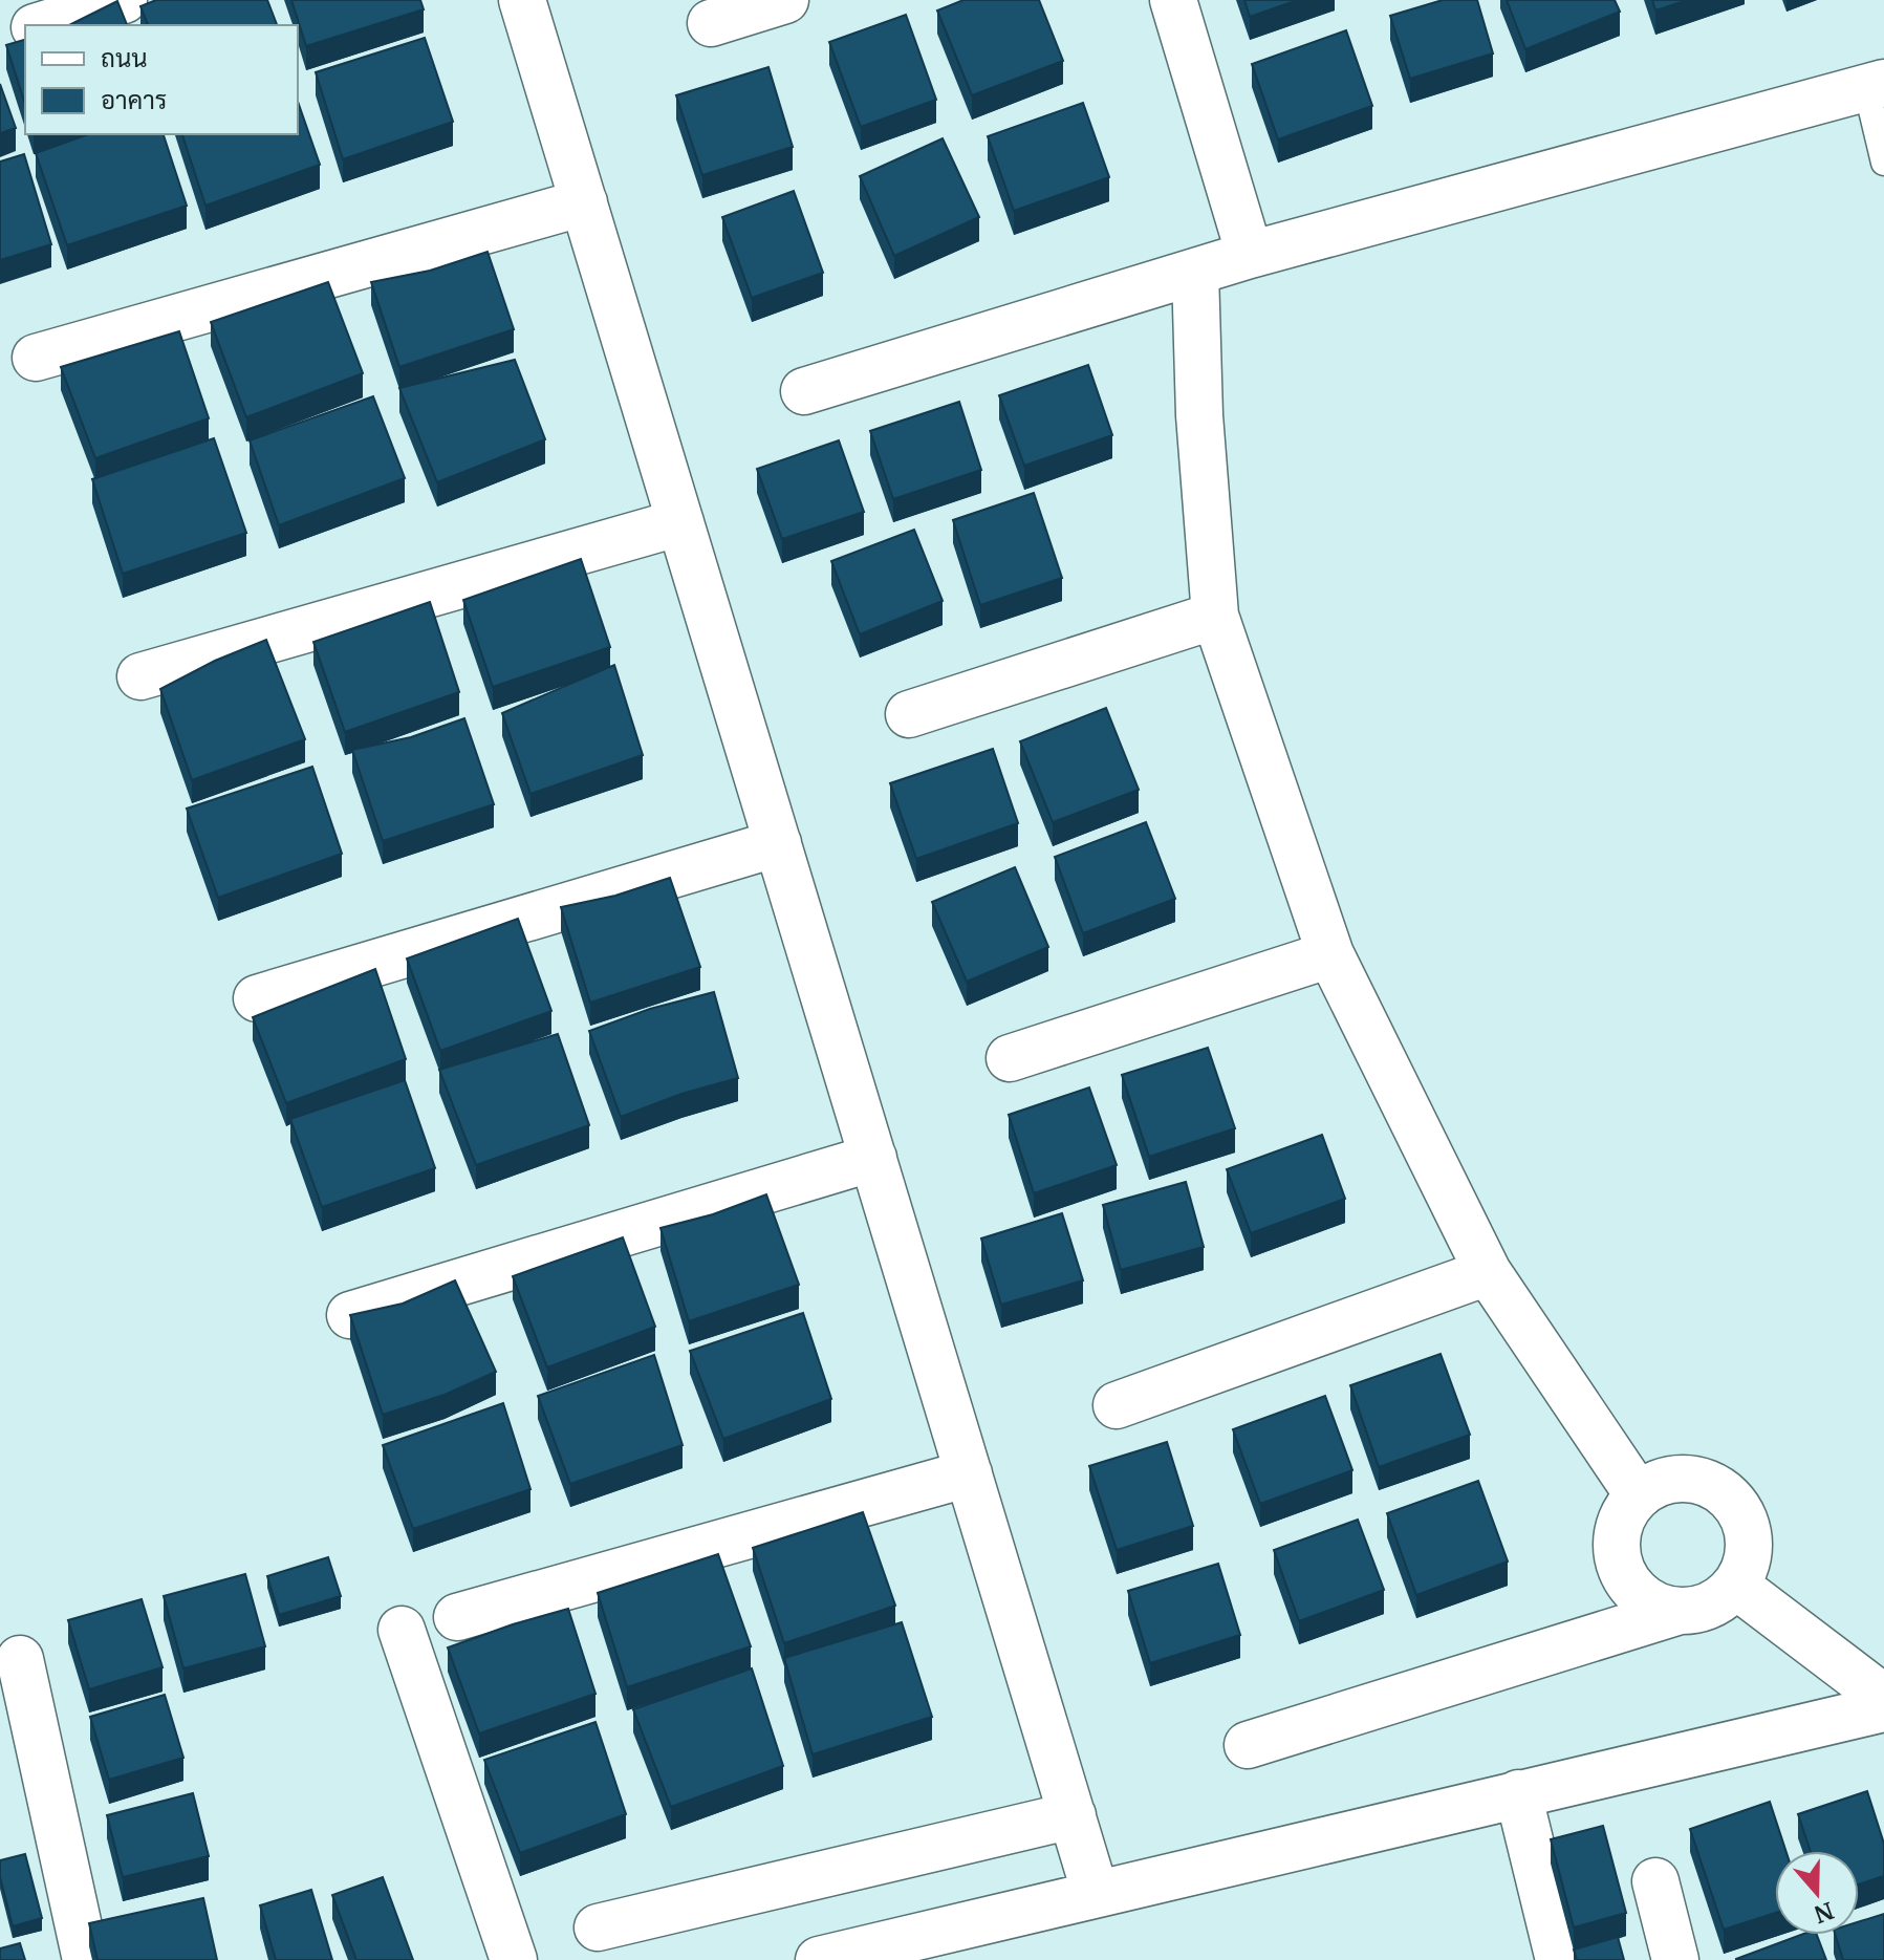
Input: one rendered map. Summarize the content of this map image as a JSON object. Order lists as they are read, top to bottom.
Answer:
{
  "legend": ["ถนน", "อาคาร"],
  "north": "bottom"
}
